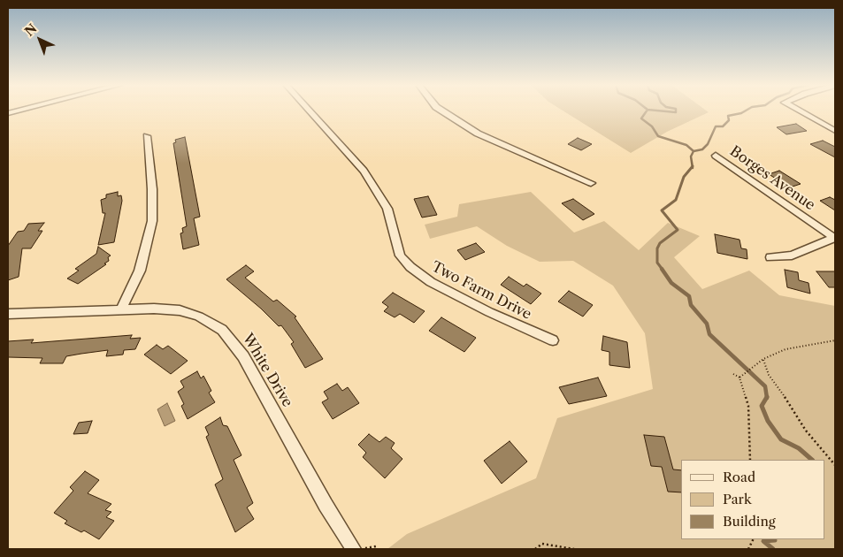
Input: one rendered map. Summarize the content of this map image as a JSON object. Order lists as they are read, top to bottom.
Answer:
{
  "streets": {
    "street": ["Borges Avenue", "Two Farm Drive", "White Drive"]
  },
  "legend": ["Road", "Park", "Building"],
  "north": "top left"
}
